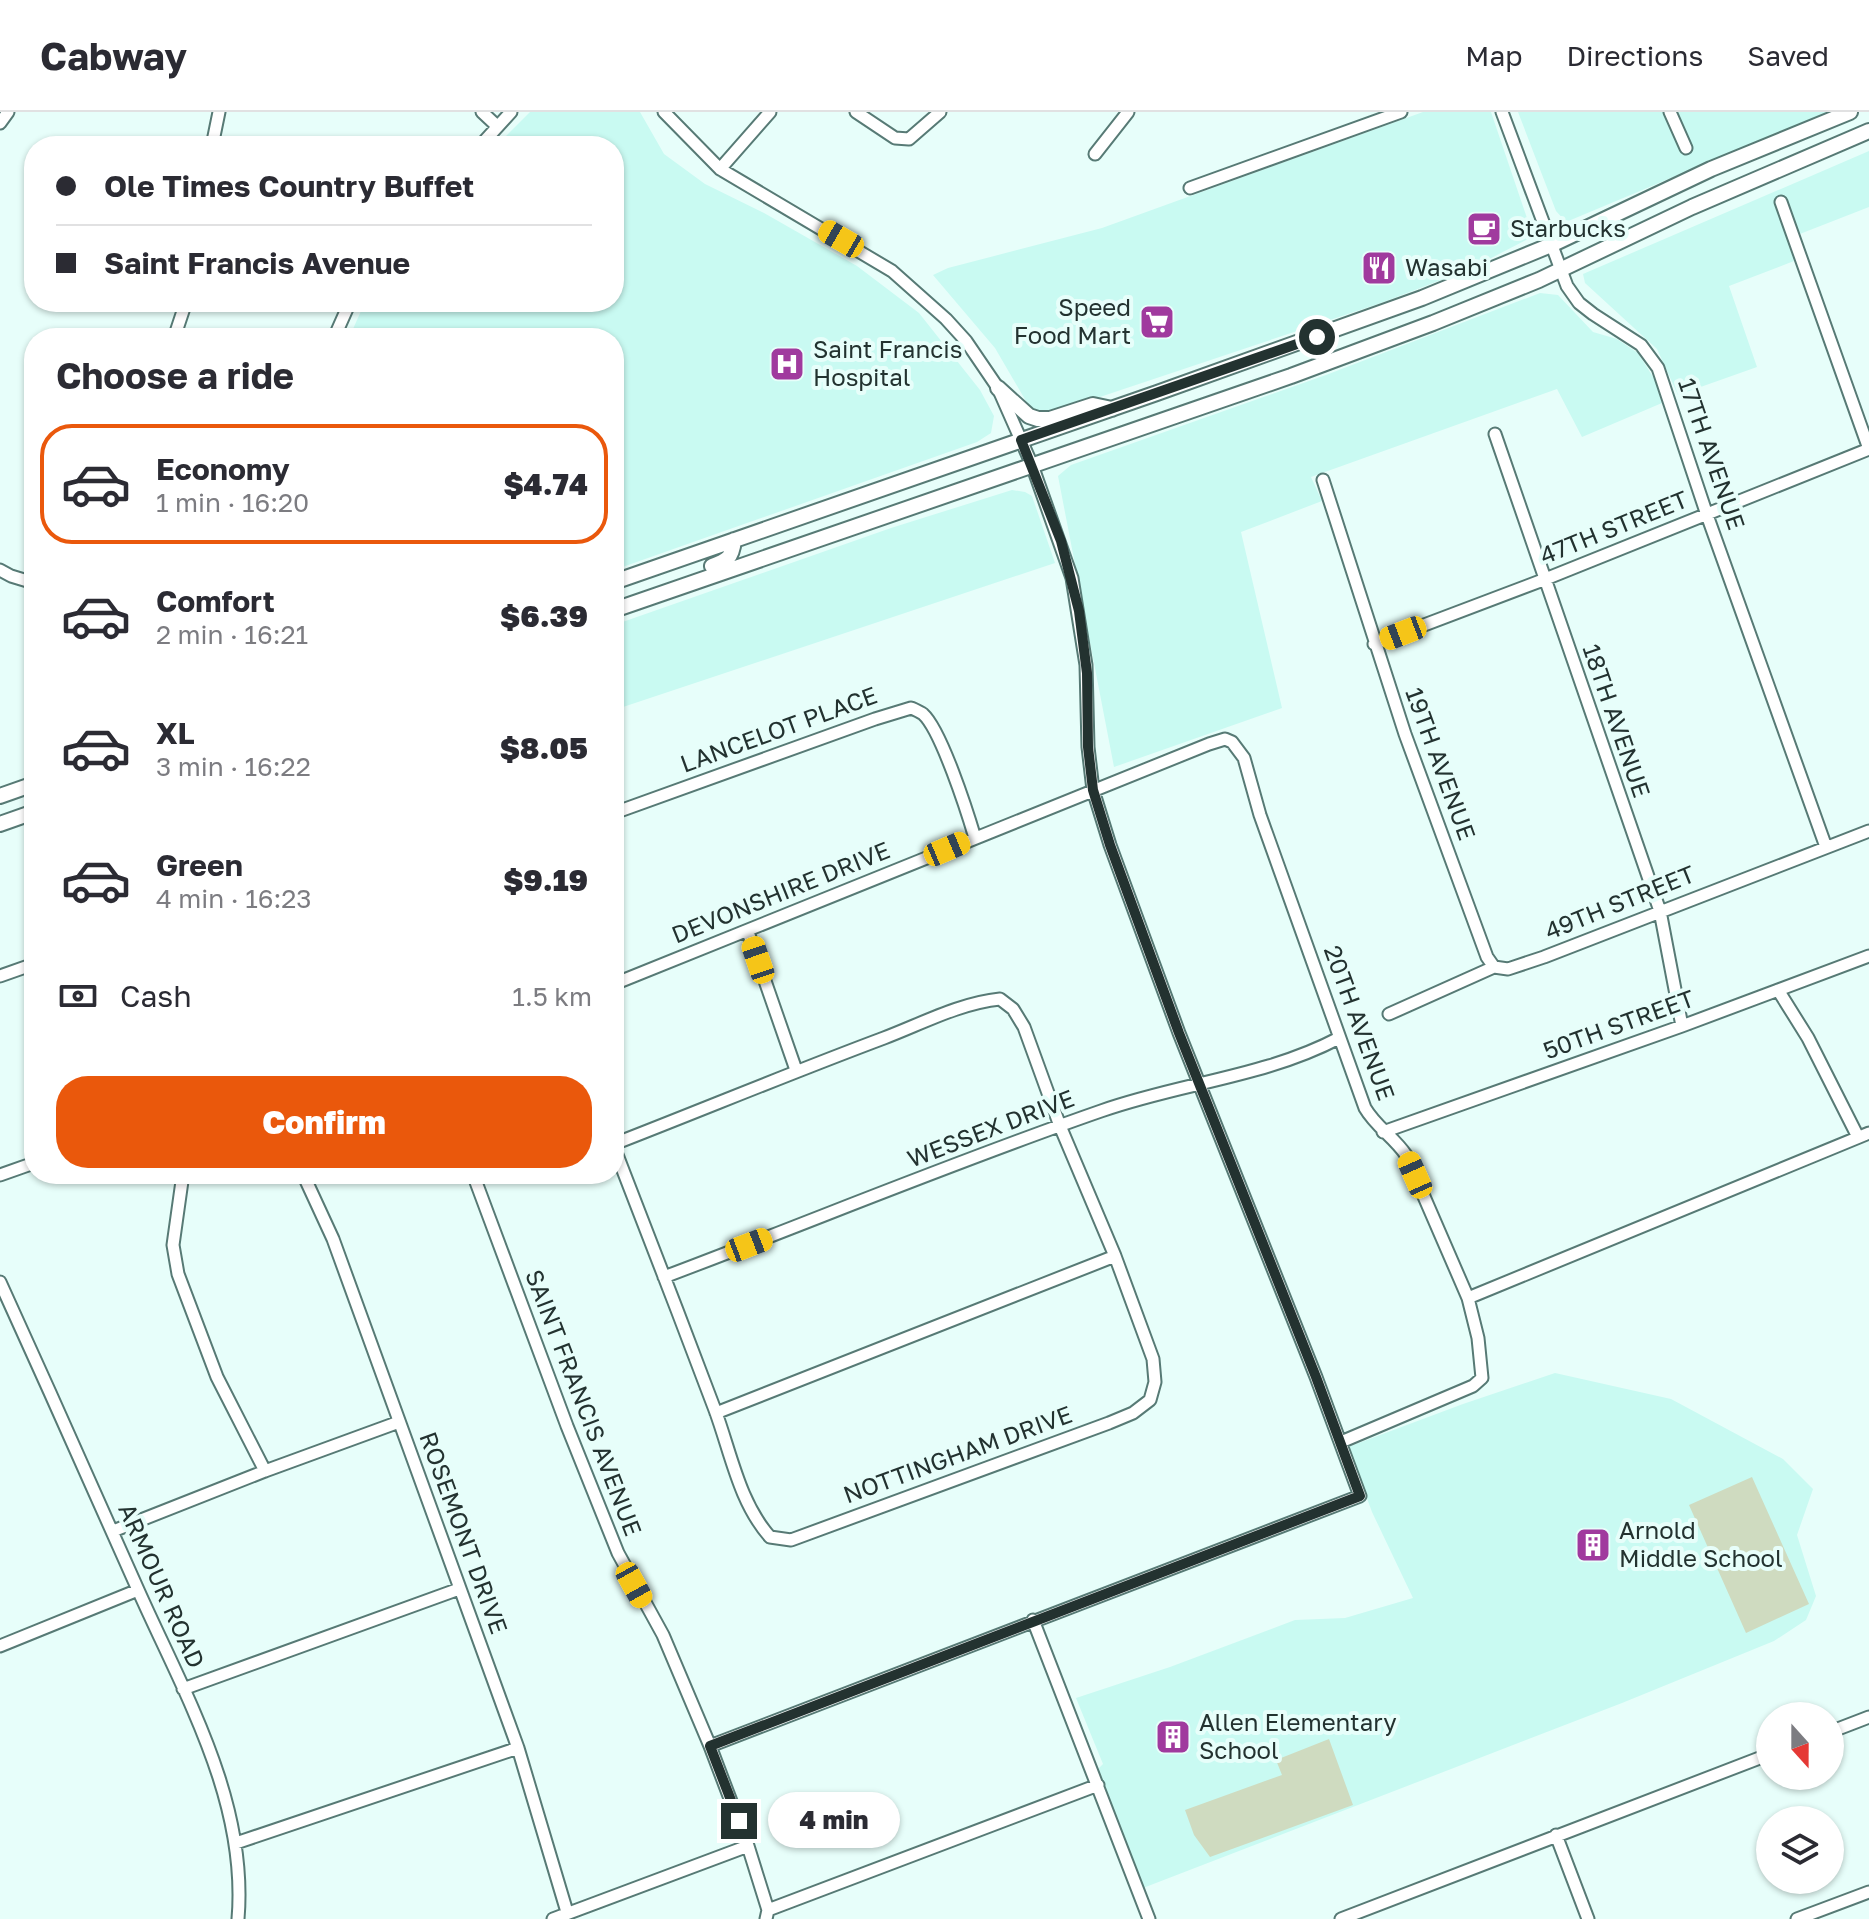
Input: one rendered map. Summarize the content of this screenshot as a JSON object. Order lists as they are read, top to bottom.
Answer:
{
  "streets": {
    "street": [
      "17TH AVENUE",
      "47TH STREET",
      "18TH AVENUE",
      "LANCELOT PLACE",
      "19TH AVENUE",
      "DEVONSHIRE DRIVE",
      "49TH STREET",
      "20TH AVENUE",
      "50TH STREET",
      "WESSEX DRIVE",
      "SAINT FRANCIS AVENUE",
      "NOTTINGHAM DRIVE",
      "ROSEMONT DRIVE",
      "ARMOUR ROAD"
    ]
  },
  "crossings": [
    ["17TH AVENUE", "47TH STREET"],
    ["17TH AVENUE", "49TH STREET"],
    ["47TH STREET", "18TH AVENUE"],
    ["47TH STREET", "19TH AVENUE"],
    ["18TH AVENUE", "49TH STREET"],
    ["18TH AVENUE", "50TH STREET"],
    ["LANCELOT PLACE", "DEVONSHIRE DRIVE"],
    ["19TH AVENUE", "49TH STREET"],
    ["DEVONSHIRE DRIVE", "20TH AVENUE"],
    ["20TH AVENUE", "50TH STREET"],
    ["20TH AVENUE", "WESSEX DRIVE"]
  ],
  "places": {
    "cafe": ["Starbucks"],
    "restaurant": ["Wasabi"],
    "supermarket": ["Speed Food Mart"],
    "hospital": ["Saint Francis Hospital"],
    "building": ["Arnold Middle School", "Allen Elementary School"]
  },
  "north": "bottom",
  "page": {
    "header": "Cabway",
    "nav": ["Map", "Directions", "Saved"],
    "banner": ["Ole Times Country Buffet", "Saint Francis Avenue"],
    "heading": "Choose a ride",
    "list": [
      {
        "name": "Economy",
        "note": "1 min · 16:20",
        "value": "$4.74"
      },
      {
        "name": "Comfort",
        "note": "2 min · 16:21",
        "value": "$6.39"
      },
      {
        "name": "XL",
        "note": "3 min · 16:22",
        "value": "$8.05"
      },
      {
        "name": "Green",
        "note": "4 min · 16:23",
        "value": "$9.19"
      }
    ],
    "pay": ["Cash", "1.5 km"],
    "buttons": "Confirm",
    "bubble": "4 min"
  }
}
